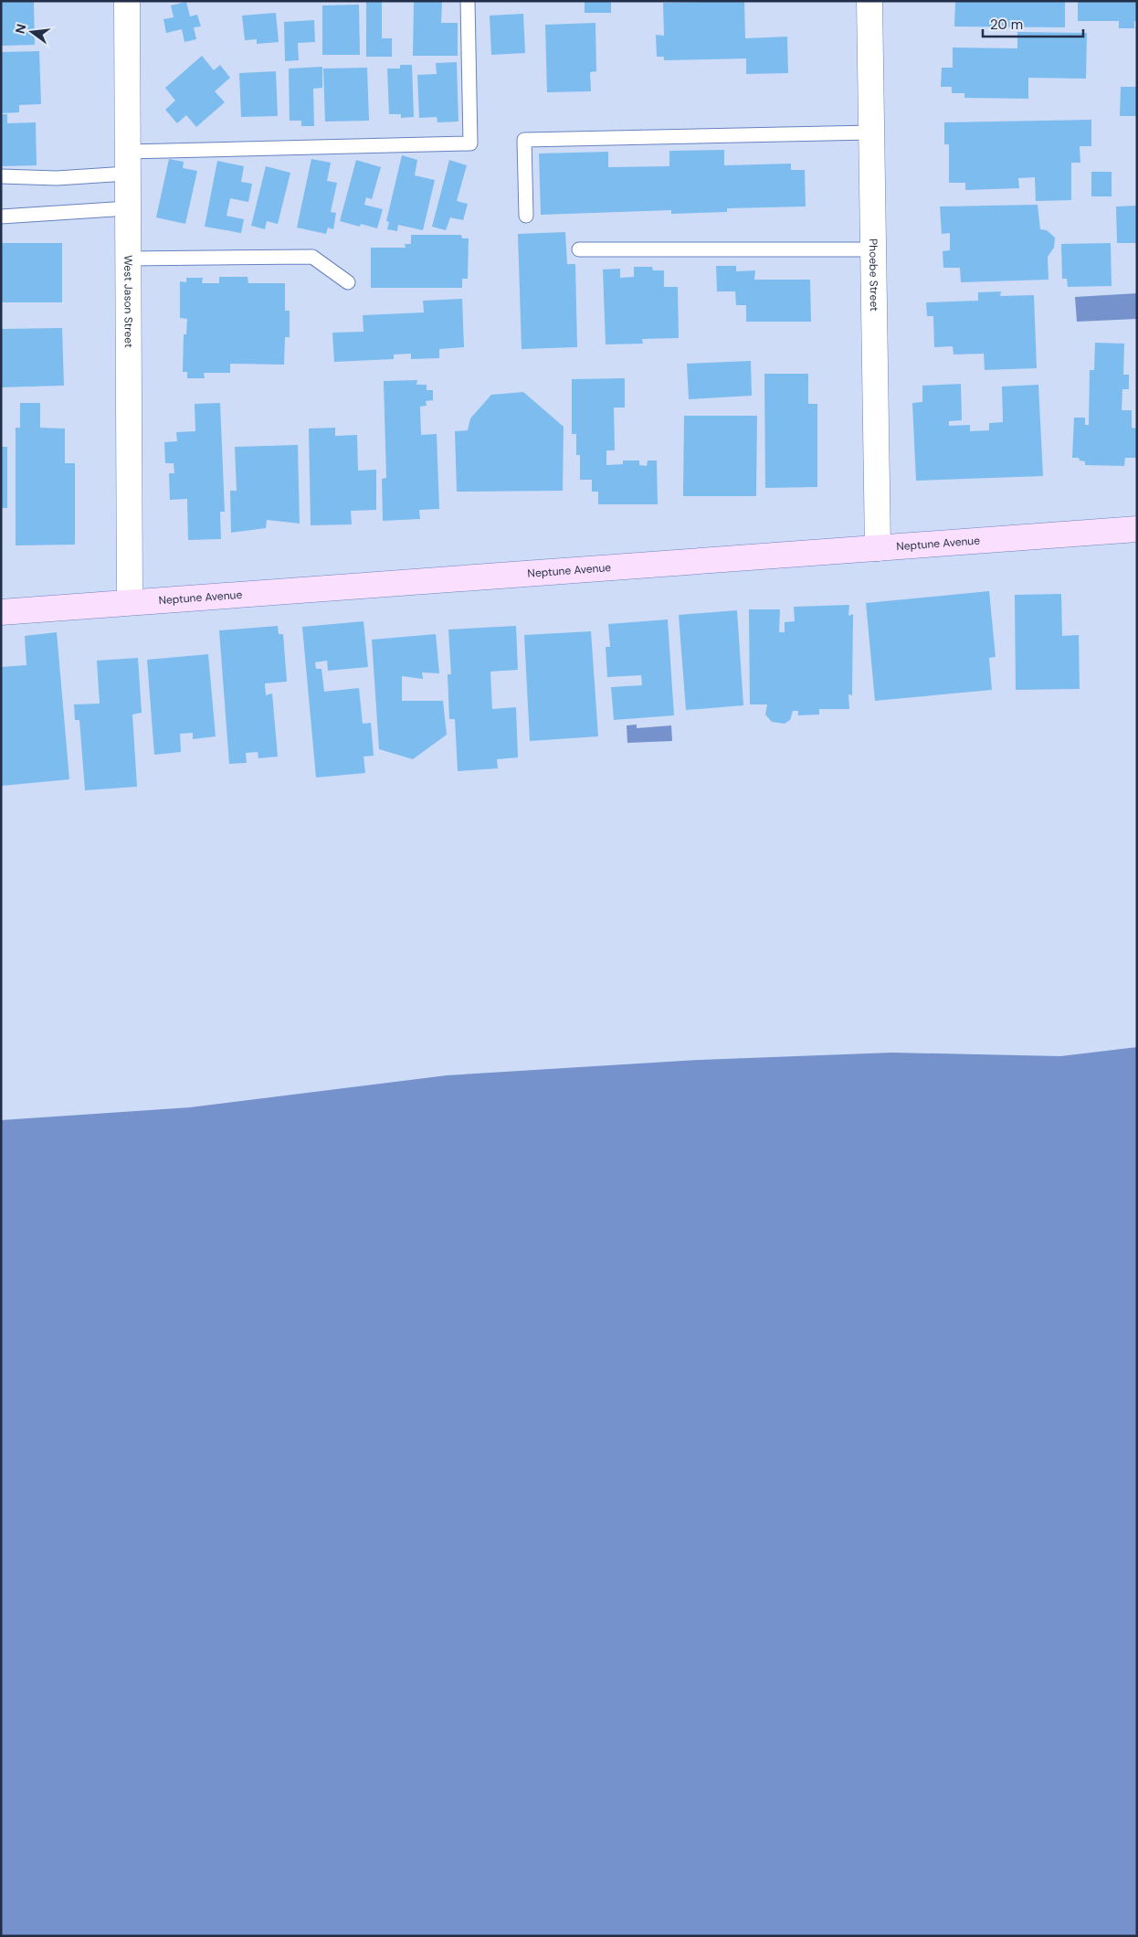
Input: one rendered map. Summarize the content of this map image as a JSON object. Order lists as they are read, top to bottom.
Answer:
{
  "streets": {
    "street": ["Phoebe Street", "West Jason Street", "Neptune Avenue"]
  },
  "crossings": [
    ["Phoebe Street", "Neptune Avenue"],
    ["West Jason Street", "Neptune Avenue"]
  ],
  "scale_bar": "20 m",
  "north": "left"
}
